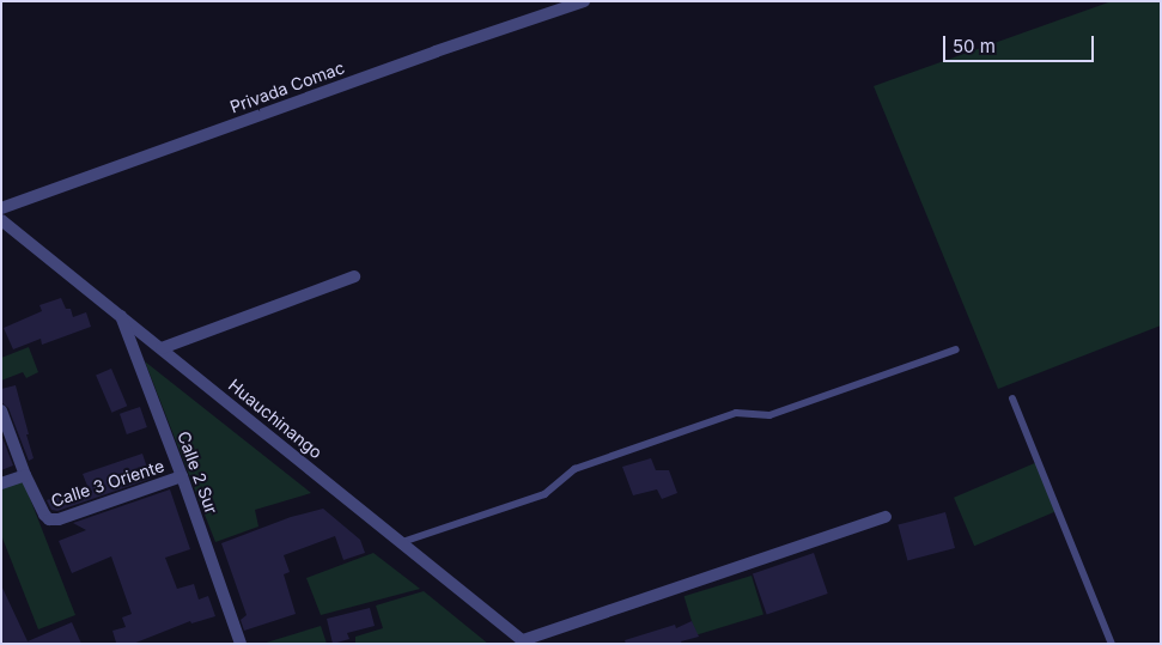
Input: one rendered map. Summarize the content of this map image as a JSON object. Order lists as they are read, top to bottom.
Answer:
{
  "streets": {
    "street": [
      "Privada Comac",
      "Huauchinango",
      "Calle 2 Sur",
      "Calle 3 Oriente"
    ]
  },
  "crossings": [
    ["Huauchinango", "Calle 2 Sur"],
    ["Calle 2 Sur", "Calle 3 Oriente"]
  ],
  "scale_bar": "50 m"
}
